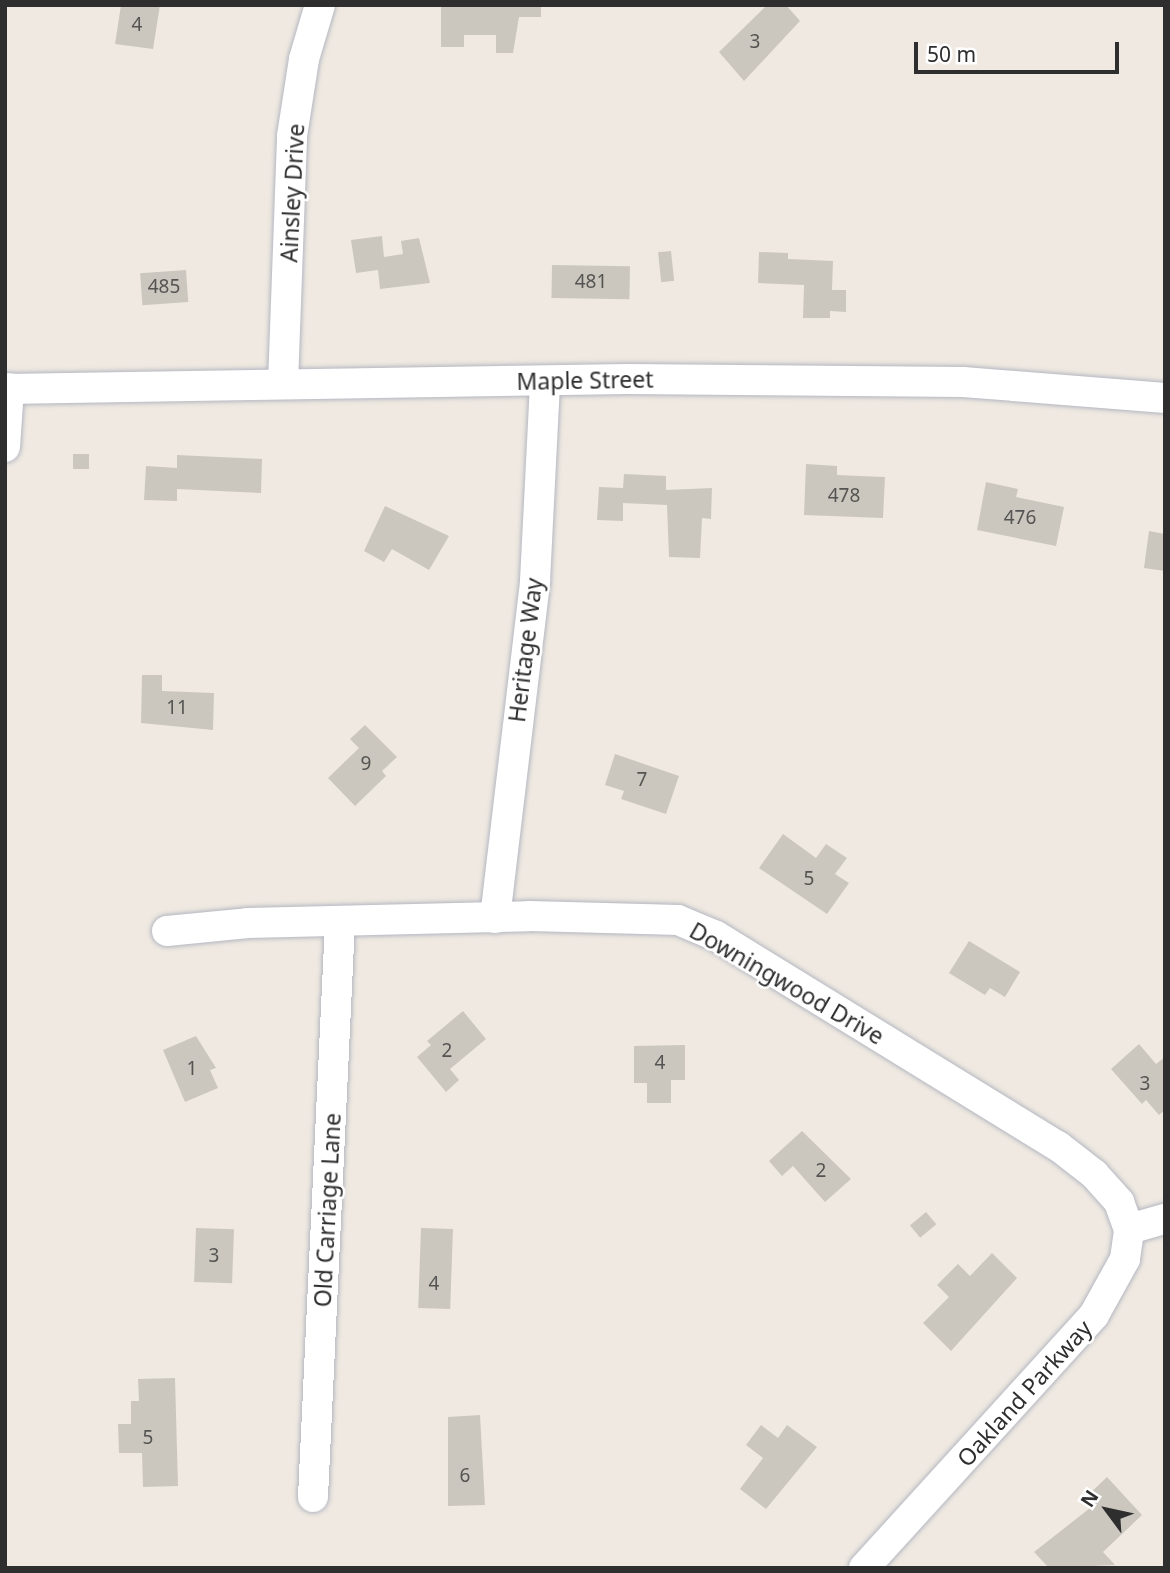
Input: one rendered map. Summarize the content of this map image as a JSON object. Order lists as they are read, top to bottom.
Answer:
{
  "streets": {
    "street": [
      "Ainsley Drive",
      "Maple Street",
      "Heritage Way",
      "Downingwood Drive",
      "Old Carriage Lane",
      "Oakland Parkway"
    ]
  },
  "crossings": [
    ["Ainsley Drive", "Maple Street"],
    ["Maple Street", "Heritage Way"],
    ["Heritage Way", "Downingwood Drive"],
    ["Downingwood Drive", "Old Carriage Lane"],
    ["Downingwood Drive", "Oakland Parkway"]
  ],
  "house_numbers": [
    "4",
    "3",
    "481",
    "485",
    "478",
    "476",
    "11",
    "9",
    "7",
    "5",
    "2",
    "4",
    "1",
    "3",
    "2",
    "3",
    "4",
    "5",
    "6"
  ],
  "scale_bar": "50 m",
  "north": "top left"
}
